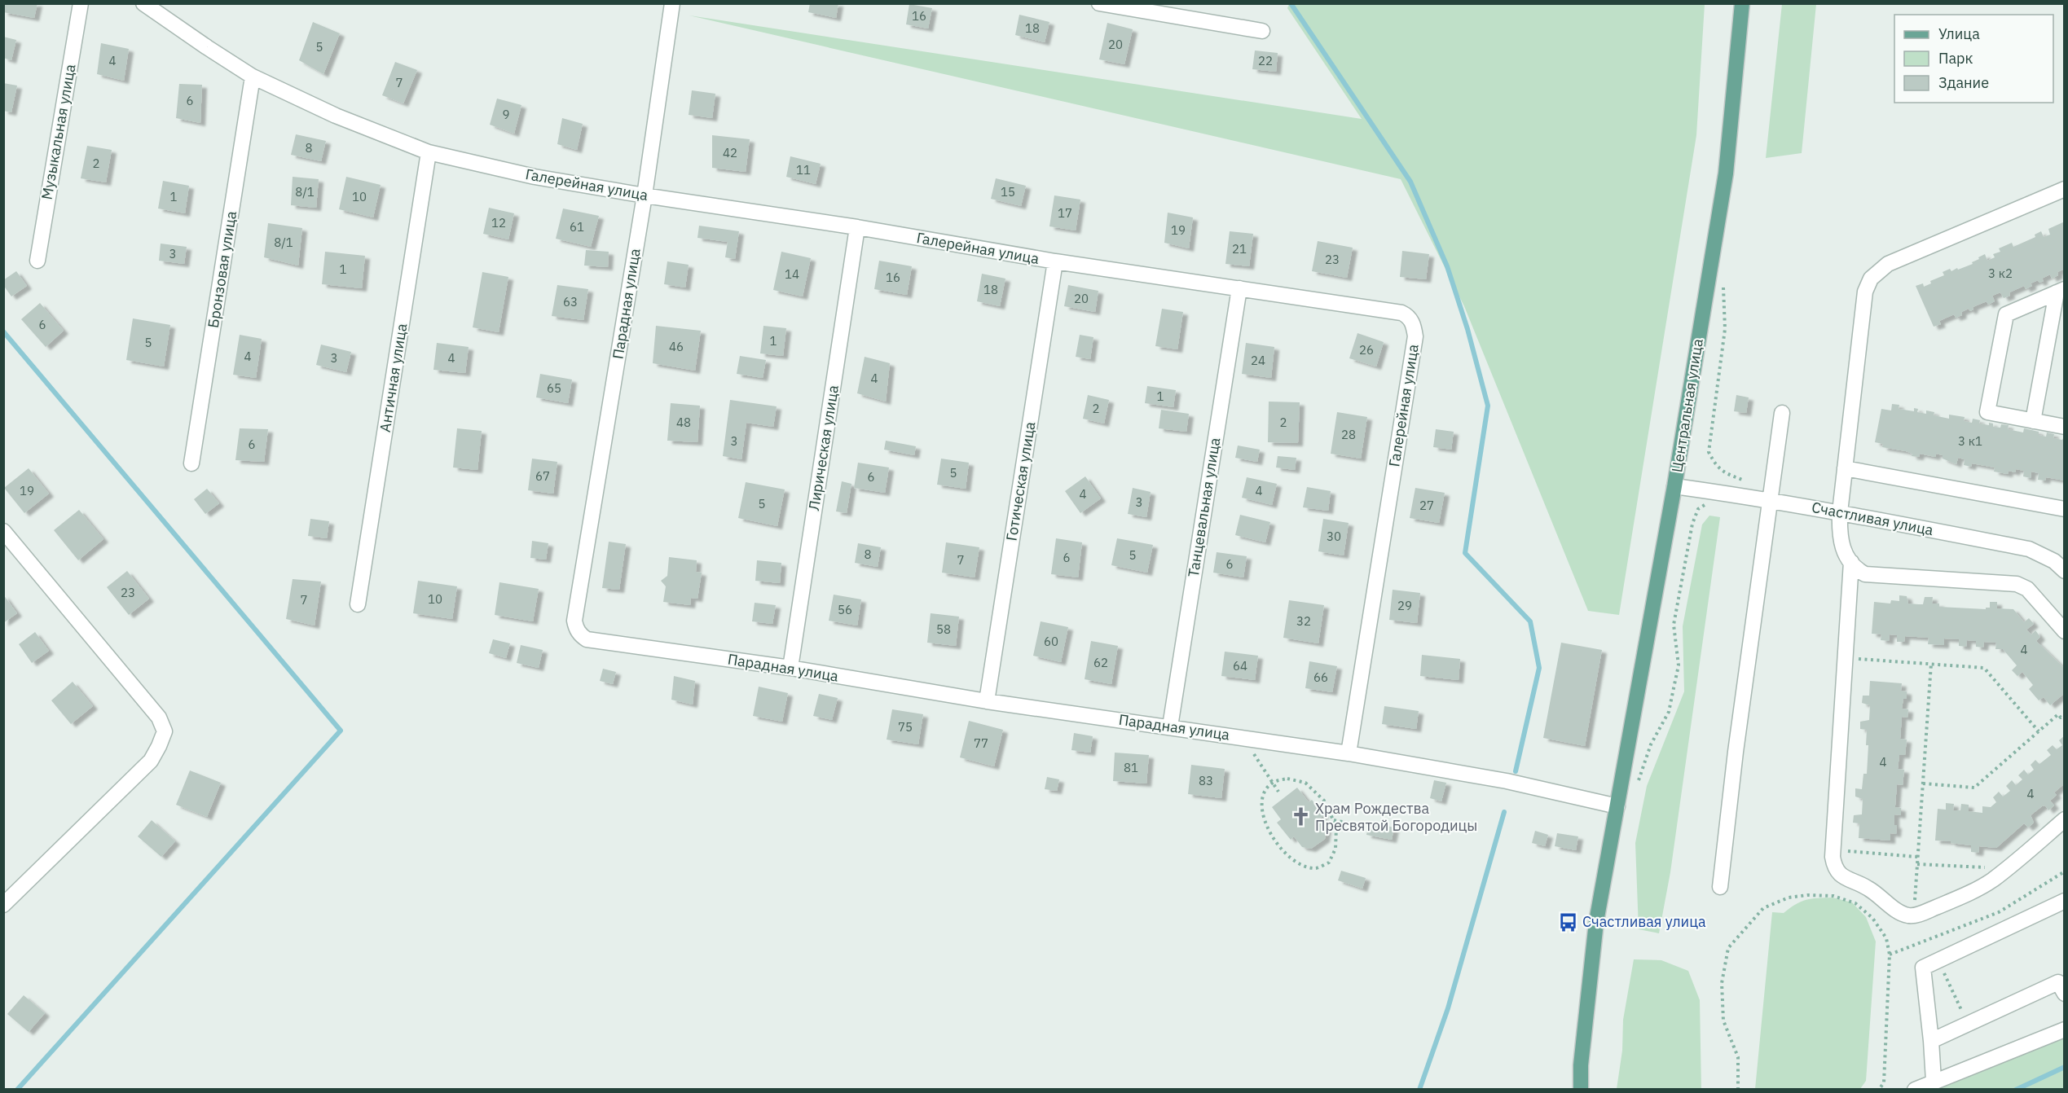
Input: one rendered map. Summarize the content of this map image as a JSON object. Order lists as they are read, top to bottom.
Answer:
{
  "streets": {
    "main road": ["Центральная улица"],
    "street": [
      "Музыкальная улица",
      "Галерейная улица",
      "Бронзовая улица",
      "Парадная улица",
      "Античная улица",
      "Лирическая улица",
      "Готическая улица",
      "Танцевальная улица",
      "Счастливая улица"
    ]
  },
  "crossings": [
    ["Галерейная улица", "Бронзовая улица"],
    ["Галерейная улица", "Парадная улица"],
    ["Галерейная улица", "Античная улица"],
    ["Галерейная улица", "Лирическая улица"],
    ["Галерейная улица", "Готическая улица"],
    ["Галерейная улица", "Танцевальная улица"],
    ["Парадная улица", "Центральная улица"],
    ["Парадная улица", "Лирическая улица"],
    ["Парадная улица", "Готическая улица"],
    ["Парадная улица", "Танцевальная улица"],
    ["Центральная улица", "Счастливая улица"]
  ],
  "places": {
    "church": ["Храм Рождества Пресвятой Богородицы"],
    "bus stop": ["Счастливая улица"]
  },
  "house_numbers": [
    "16",
    "18",
    "20",
    "5",
    "4",
    "22",
    "7",
    "6",
    "9",
    "8",
    "42",
    "2",
    "11",
    "8/1",
    "15",
    "1",
    "10",
    "17",
    "12",
    "61",
    "19",
    "8/1",
    "21",
    "3",
    "23",
    "1",
    "3 к2",
    "14",
    "16",
    "18",
    "20",
    "63",
    "6",
    "1",
    "5",
    "46",
    "26",
    "4",
    "3",
    "4",
    "24",
    "4",
    "65",
    "1",
    "2",
    "48",
    "2",
    "28",
    "3",
    "3 к1",
    "6",
    "5",
    "67",
    "6",
    "19",
    "4",
    "4",
    "3",
    "5",
    "27",
    "30",
    "8",
    "5",
    "6",
    "7",
    "6",
    "23",
    "10",
    "7",
    "29",
    "56",
    "32",
    "58",
    "60",
    "4",
    "62",
    "64",
    "66",
    "75",
    "77",
    "4",
    "81",
    "83",
    "4"
  ],
  "legend": ["Улица", "Парк", "Здание"]
}
